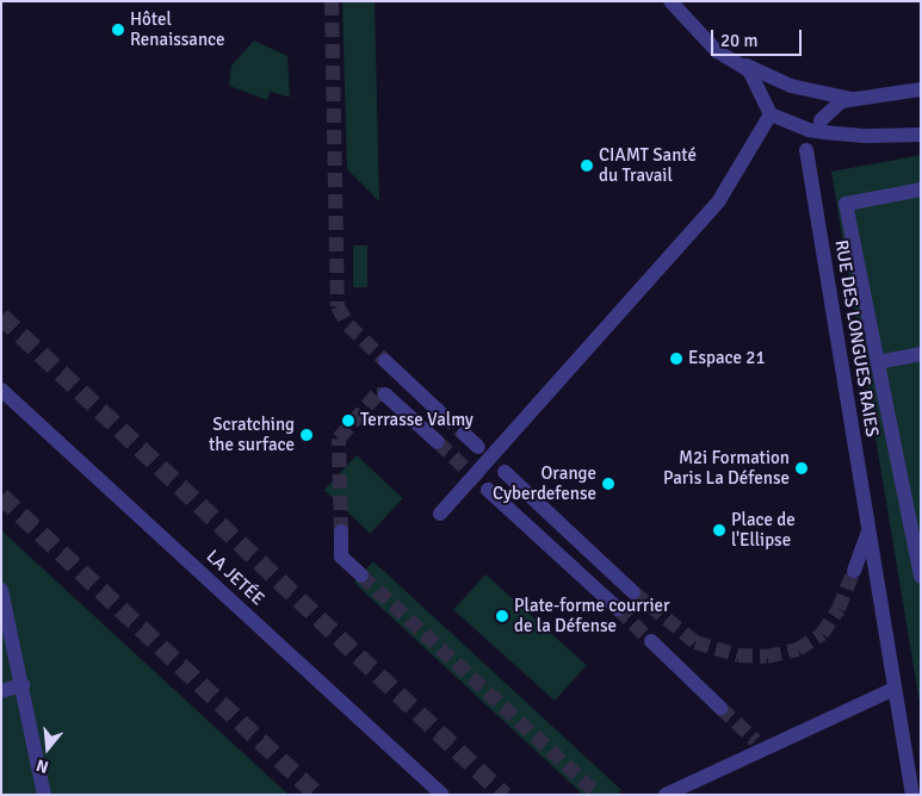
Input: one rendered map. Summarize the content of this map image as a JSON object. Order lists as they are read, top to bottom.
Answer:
{
  "streets": {
    "street": ["RUE DES LONGUES RAIES", "LA JETÉE"]
  },
  "places": [
    "Hôtel Renaissance",
    "CIAMT Santé du Travail",
    "Espace 21",
    "Terrasse Valmy",
    "Scratching the surface",
    "M2i Formation Paris La Défense",
    "Orange Cyberdefense",
    "Place de l'Ellipse",
    "Plate-forme courrier de la Défense"
  ],
  "scale_bar": "20 m",
  "north": "bottom"
}
